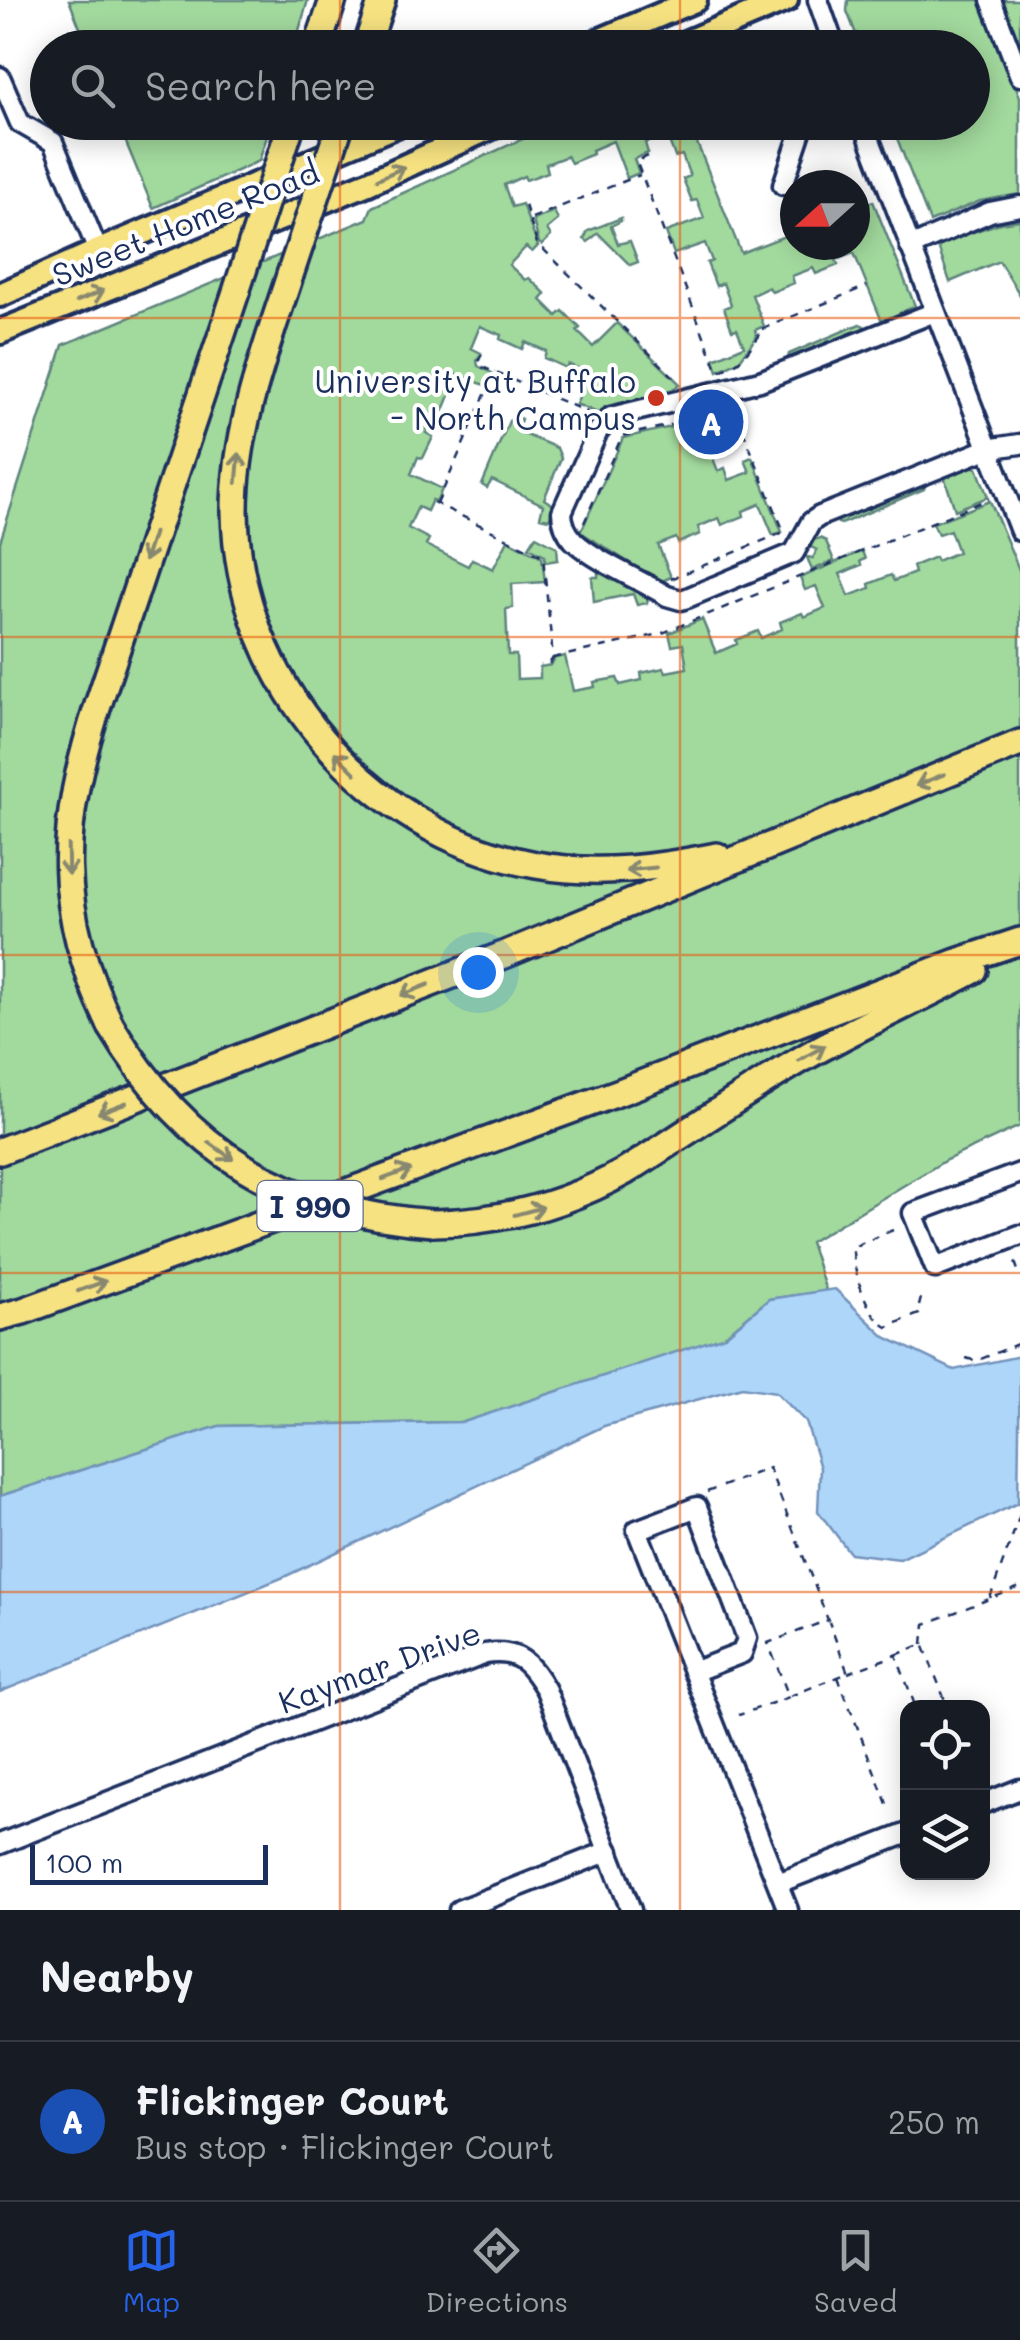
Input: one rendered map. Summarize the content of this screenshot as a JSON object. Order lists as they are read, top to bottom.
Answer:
{
  "streets": {
    "highway": ["I 990"],
    "main road": ["Sweet Home Road"],
    "street": ["Kaymar Drive"]
  },
  "places": ["University at Buffalo - North Campus"],
  "scale_bar": "100 m",
  "north": "left",
  "page": {
    "search": "Search here",
    "pins": "A",
    "scale": "100 m",
    "heading": "Nearby",
    "list": [
      {
        "mark": "A",
        "name": "Flickinger Court",
        "note": "Bus stop · Flickinger Court",
        "value": "250 m"
      }
    ],
    "nav": ["Map", "Directions", "Saved"]
  }
}
